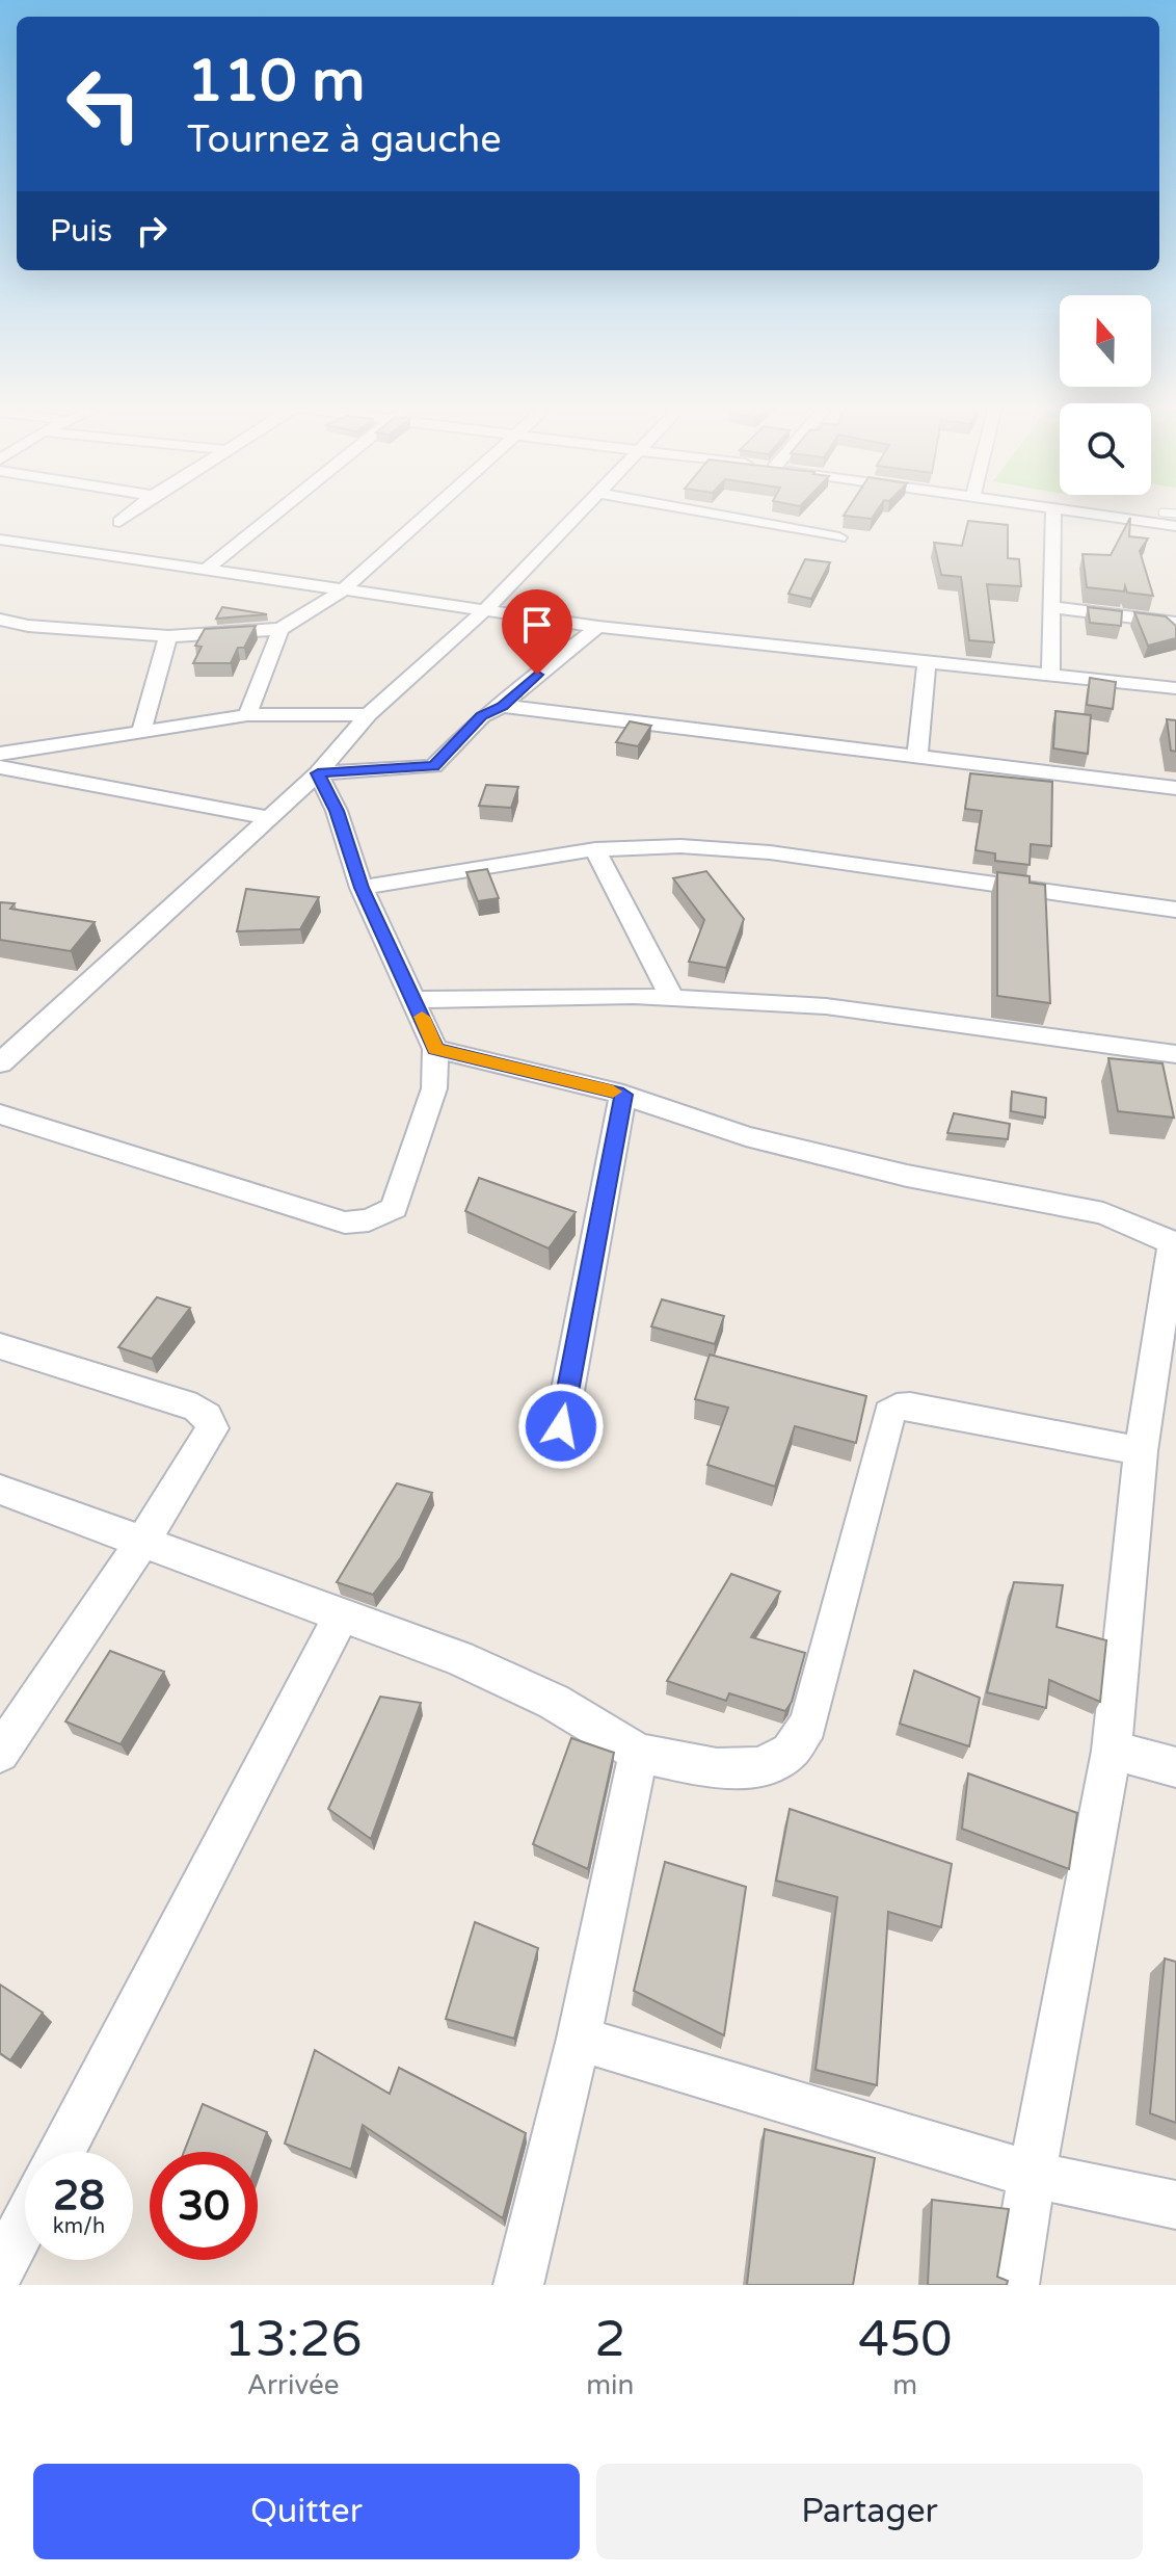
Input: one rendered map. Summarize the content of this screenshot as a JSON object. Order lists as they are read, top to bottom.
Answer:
{
  "north": "top",
  "page": {
    "turn": ["110 m", "Tournez à gauche"],
    "then": "Puis",
    "speed": "28 km/h",
    "limit": "30",
    "eta": [
      "13:26",
      "Arrivée",
      "2",
      "min",
      "450",
      "m"
    ],
    "buttons": ["Quitter", "Partager"]
  }
}
